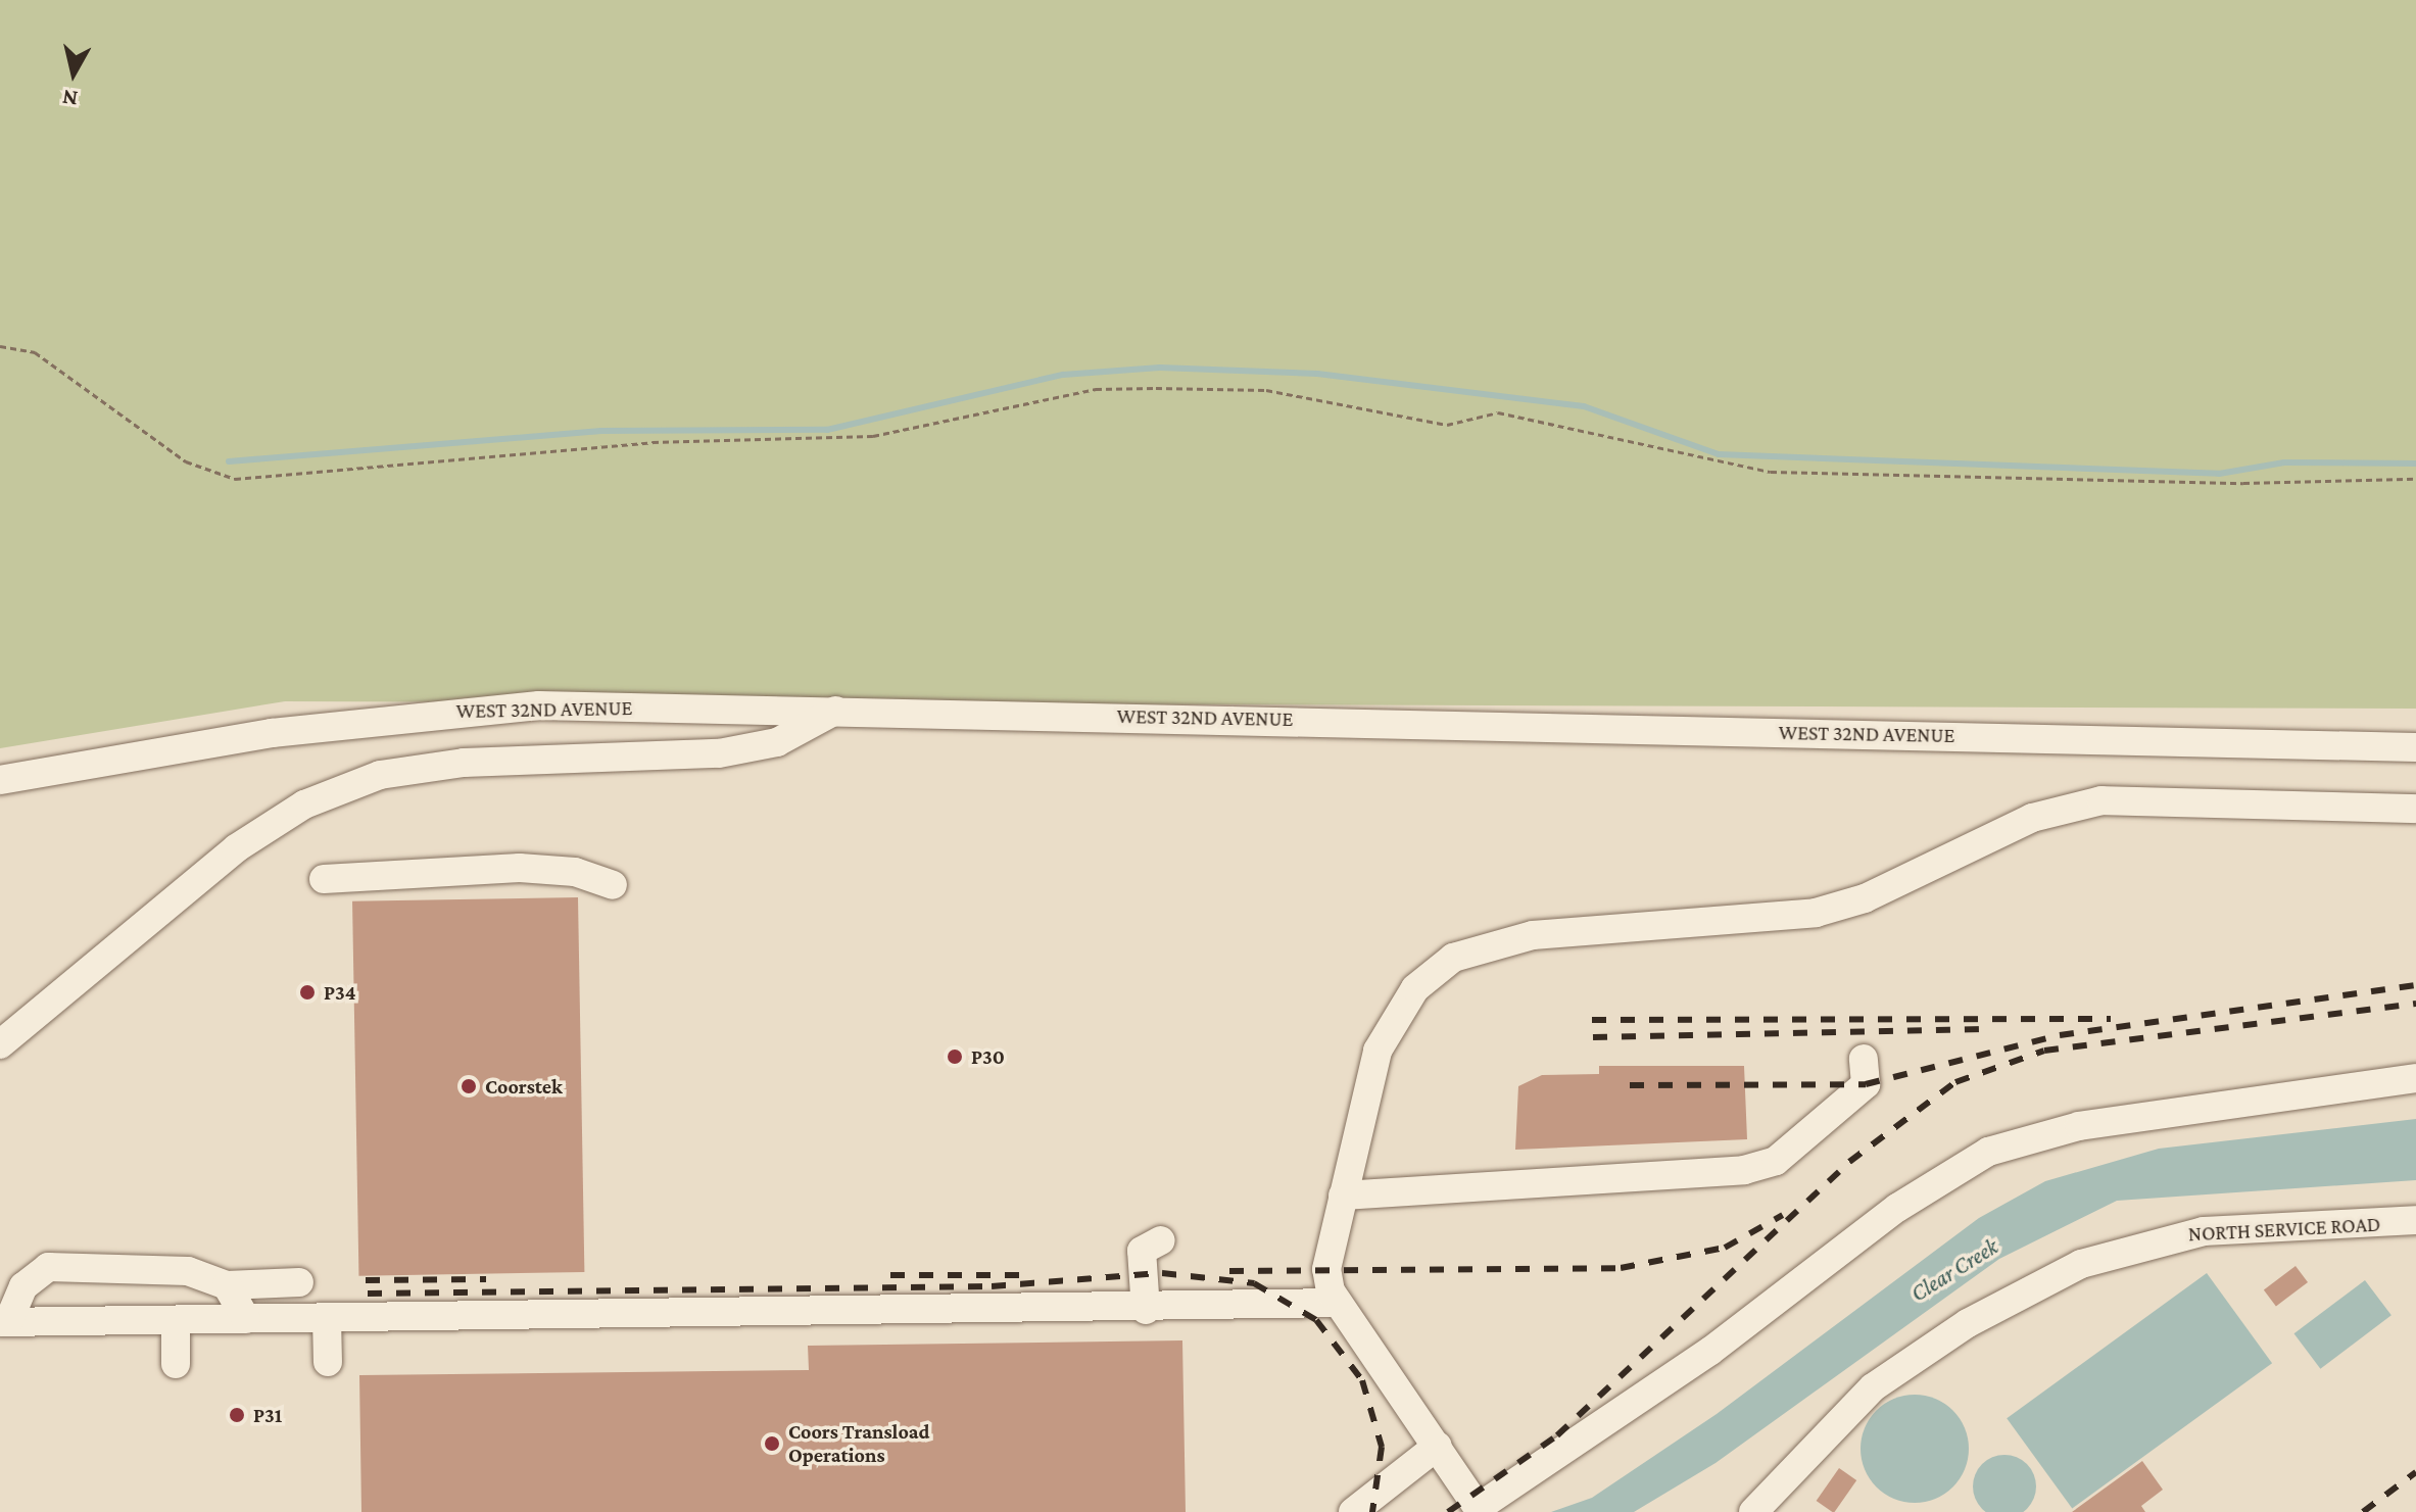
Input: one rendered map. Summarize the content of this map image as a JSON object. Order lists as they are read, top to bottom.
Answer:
{
  "streets": {
    "street": ["WEST 32ND AVENUE", "NORTH SERVICE ROAD"]
  },
  "water": ["Clear Creek"],
  "places": [
    "P34",
    "P30",
    "Coorstek",
    "P31",
    "Coors Transload Operations"
  ],
  "north": "bottom"
}
